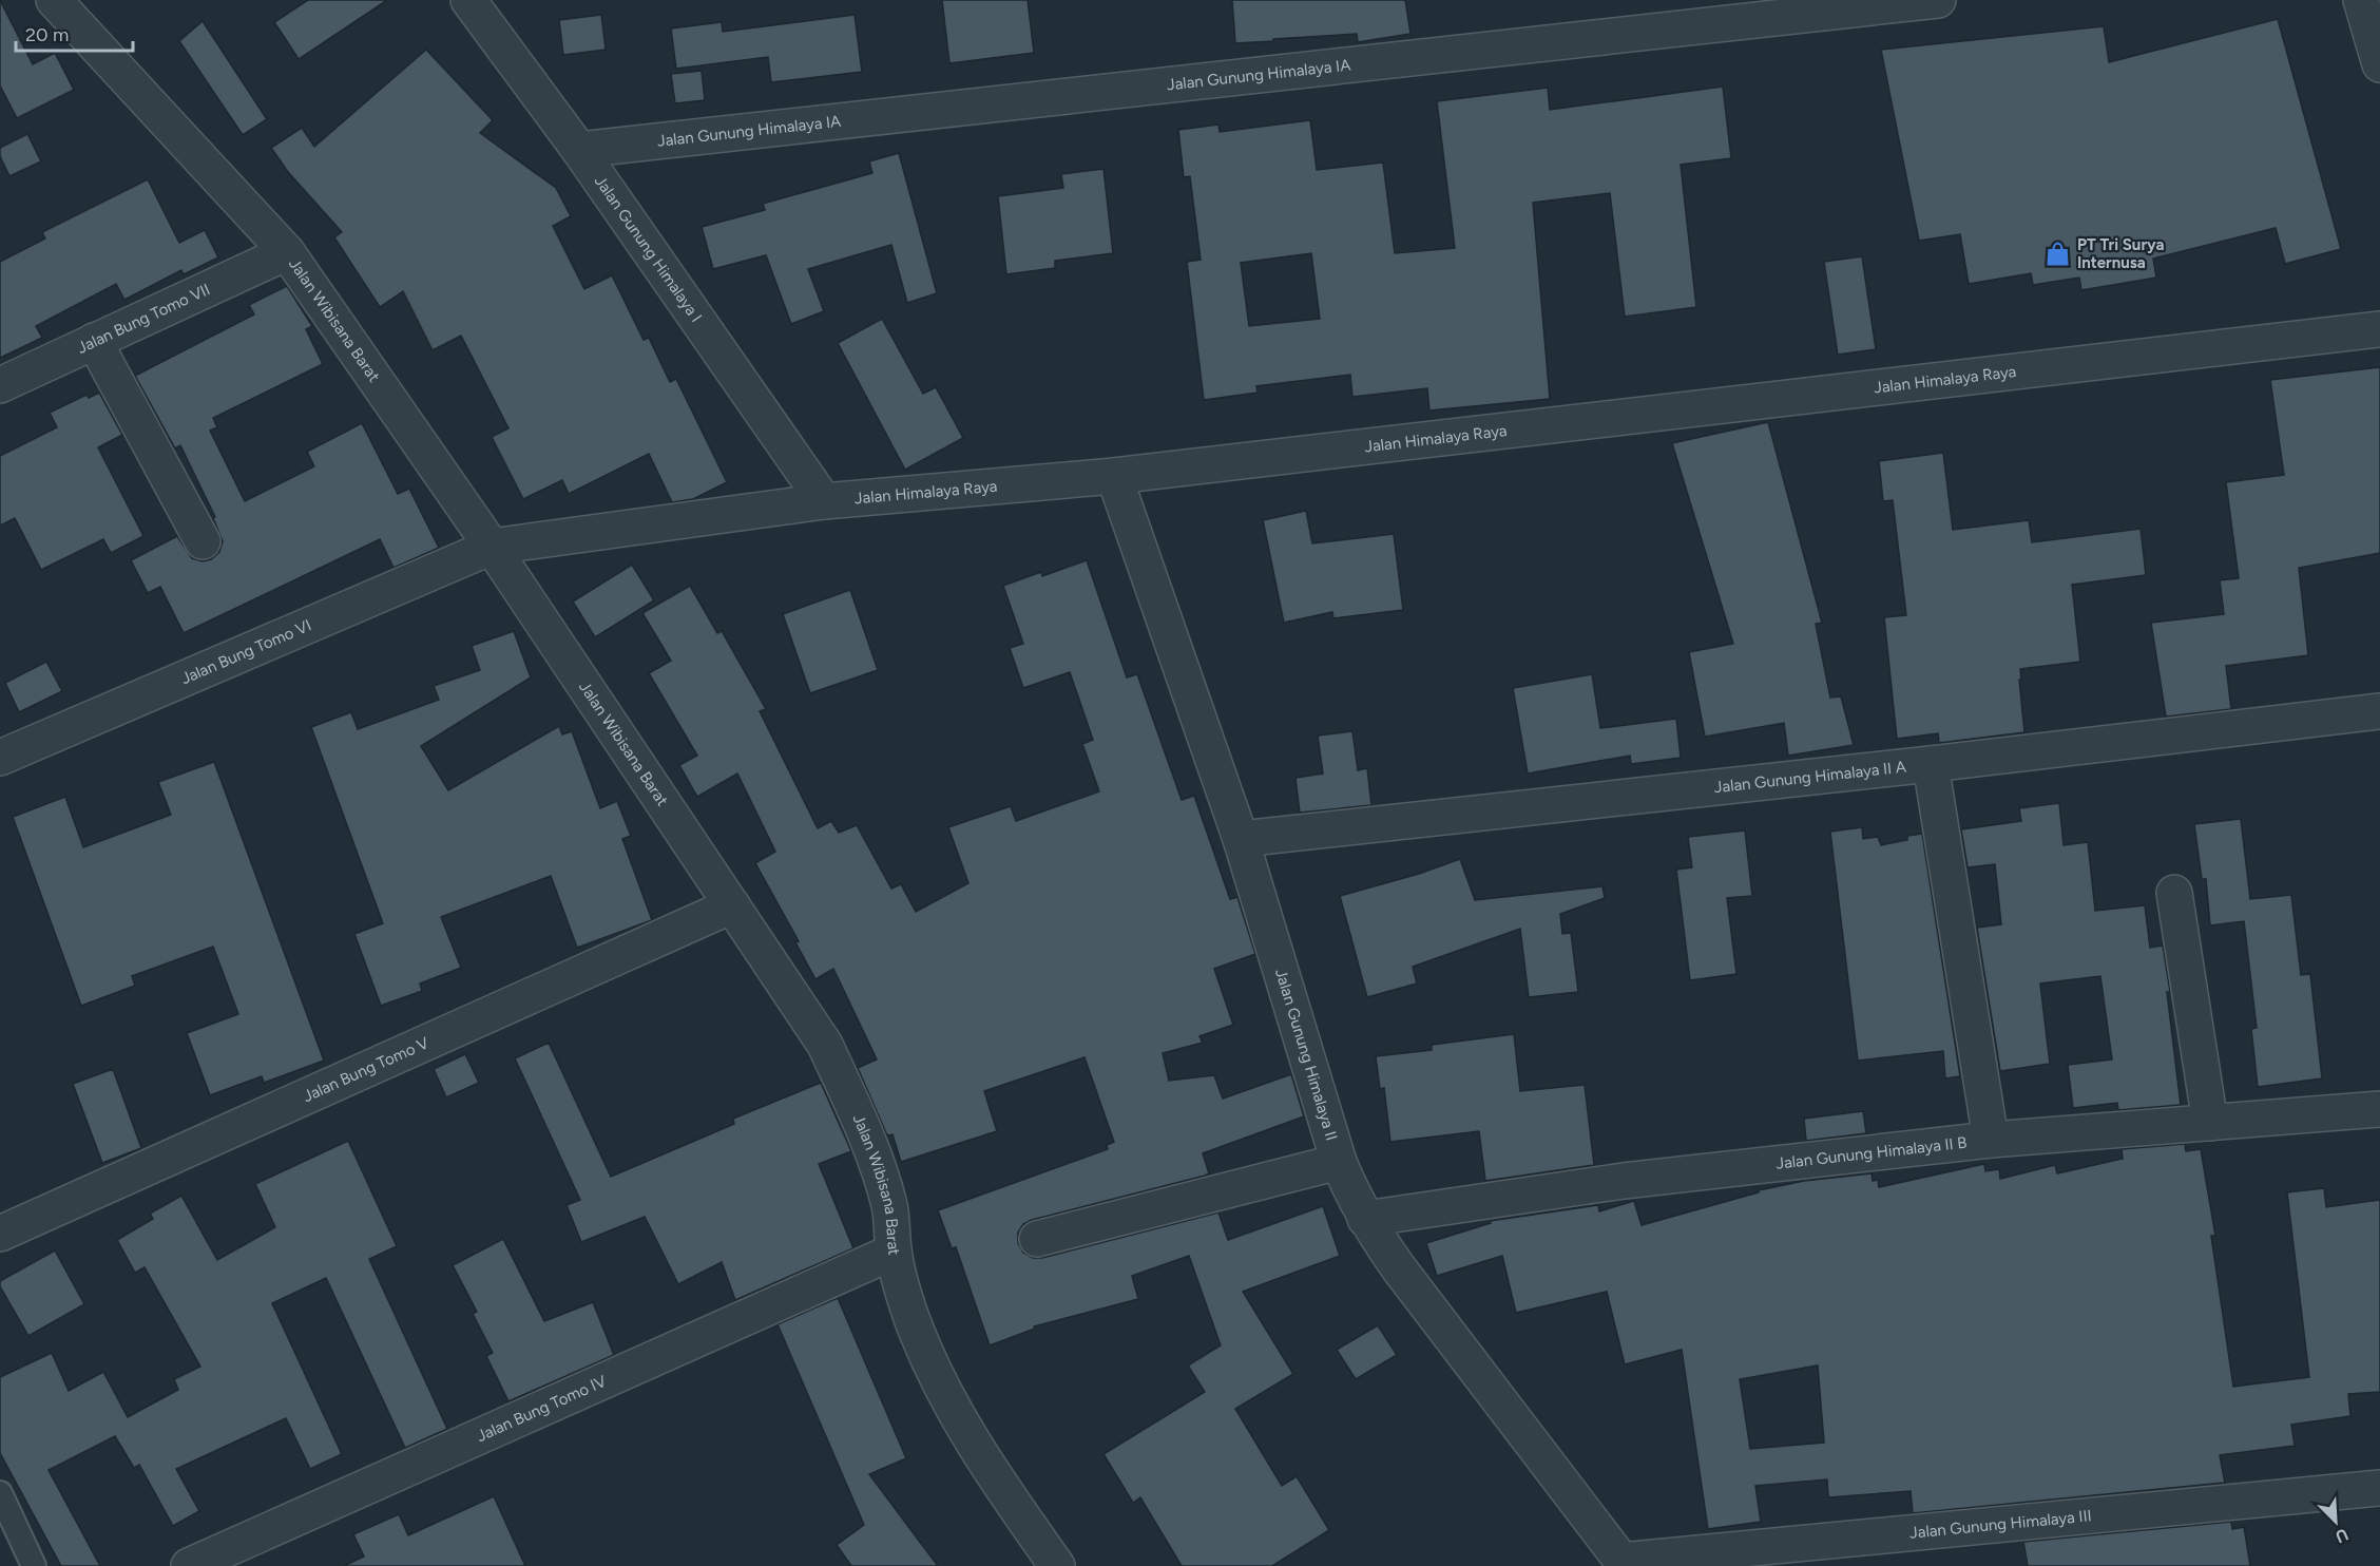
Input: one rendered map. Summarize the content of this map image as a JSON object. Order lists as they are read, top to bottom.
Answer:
{
  "streets": {
    "street": [
      "Jalan Gunung Himalaya IA",
      "Jalan Gunung Himalaya I",
      "Jalan Bung Tomo VII",
      "Jalan Wibisana Barat",
      "Jalan Himalaya Raya",
      "Jalan Bung Tomo VI",
      "Jalan Gunung Himalaya II A",
      "Jalan Gunung Himalaya II",
      "Jalan Bung Tomo V",
      "Jalan Gunung Himalaya II B",
      "Jalan Bung Tomo IV",
      "Jalan Gunung Himalaya III"
    ]
  },
  "crossings": [
    ["Jalan Gunung Himalaya IA", "Jalan Gunung Himalaya I"],
    ["Jalan Gunung Himalaya I", "Jalan Himalaya Raya"],
    ["Jalan Bung Tomo VII", "Jalan Wibisana Barat"],
    ["Jalan Wibisana Barat", "Jalan Himalaya Raya"],
    ["Jalan Wibisana Barat", "Jalan Bung Tomo VI"],
    ["Jalan Wibisana Barat", "Jalan Bung Tomo V"],
    ["Jalan Wibisana Barat", "Jalan Bung Tomo IV"],
    ["Jalan Himalaya Raya", "Jalan Bung Tomo VI"],
    ["Jalan Himalaya Raya", "Jalan Gunung Himalaya II"],
    ["Jalan Gunung Himalaya II A", "Jalan Gunung Himalaya II"],
    ["Jalan Gunung Himalaya II", "Jalan Gunung Himalaya II B"],
    ["Jalan Gunung Himalaya II", "Jalan Gunung Himalaya III"]
  ],
  "places": {
    "shop": ["PT Tri Surya Internusa"]
  },
  "scale_bar": "20 m",
  "north": "bottom right"
}
